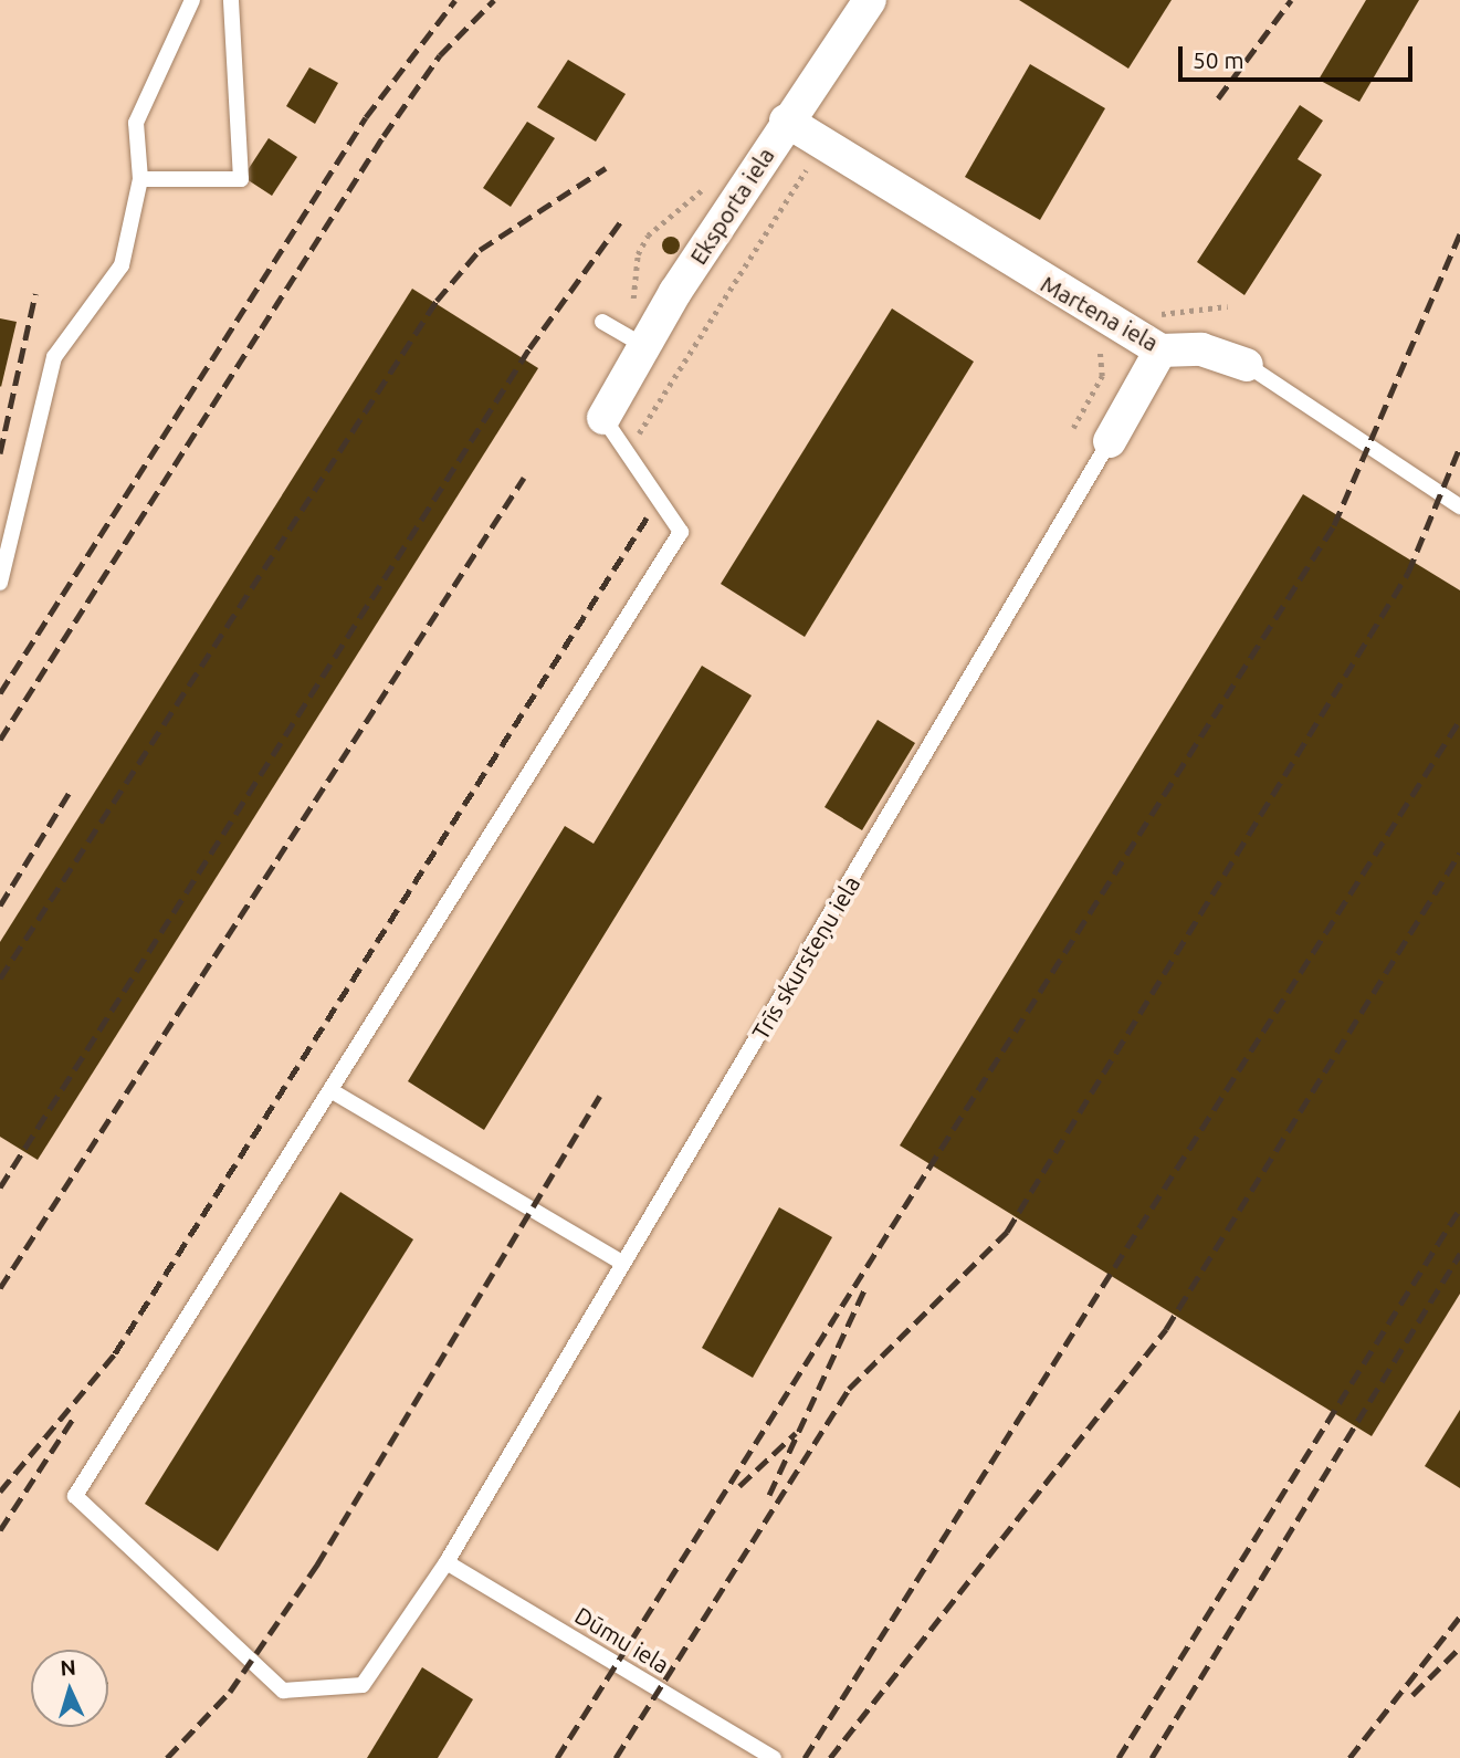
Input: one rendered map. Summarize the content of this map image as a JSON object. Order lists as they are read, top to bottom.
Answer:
{
  "streets": {
    "street": ["Eksporta iela", "Martena iela", "Trīs skursteņu iela"],
    "lane": ["Dūmu iela"]
  },
  "crossings": [
    ["Eksporta iela", "Martena iela"],
    ["Martena iela", "Trīs skursteņu iela"],
    ["Trīs skursteņu iela", "Dūmu iela"]
  ],
  "scale_bar": "50 m",
  "north": "top"
}
